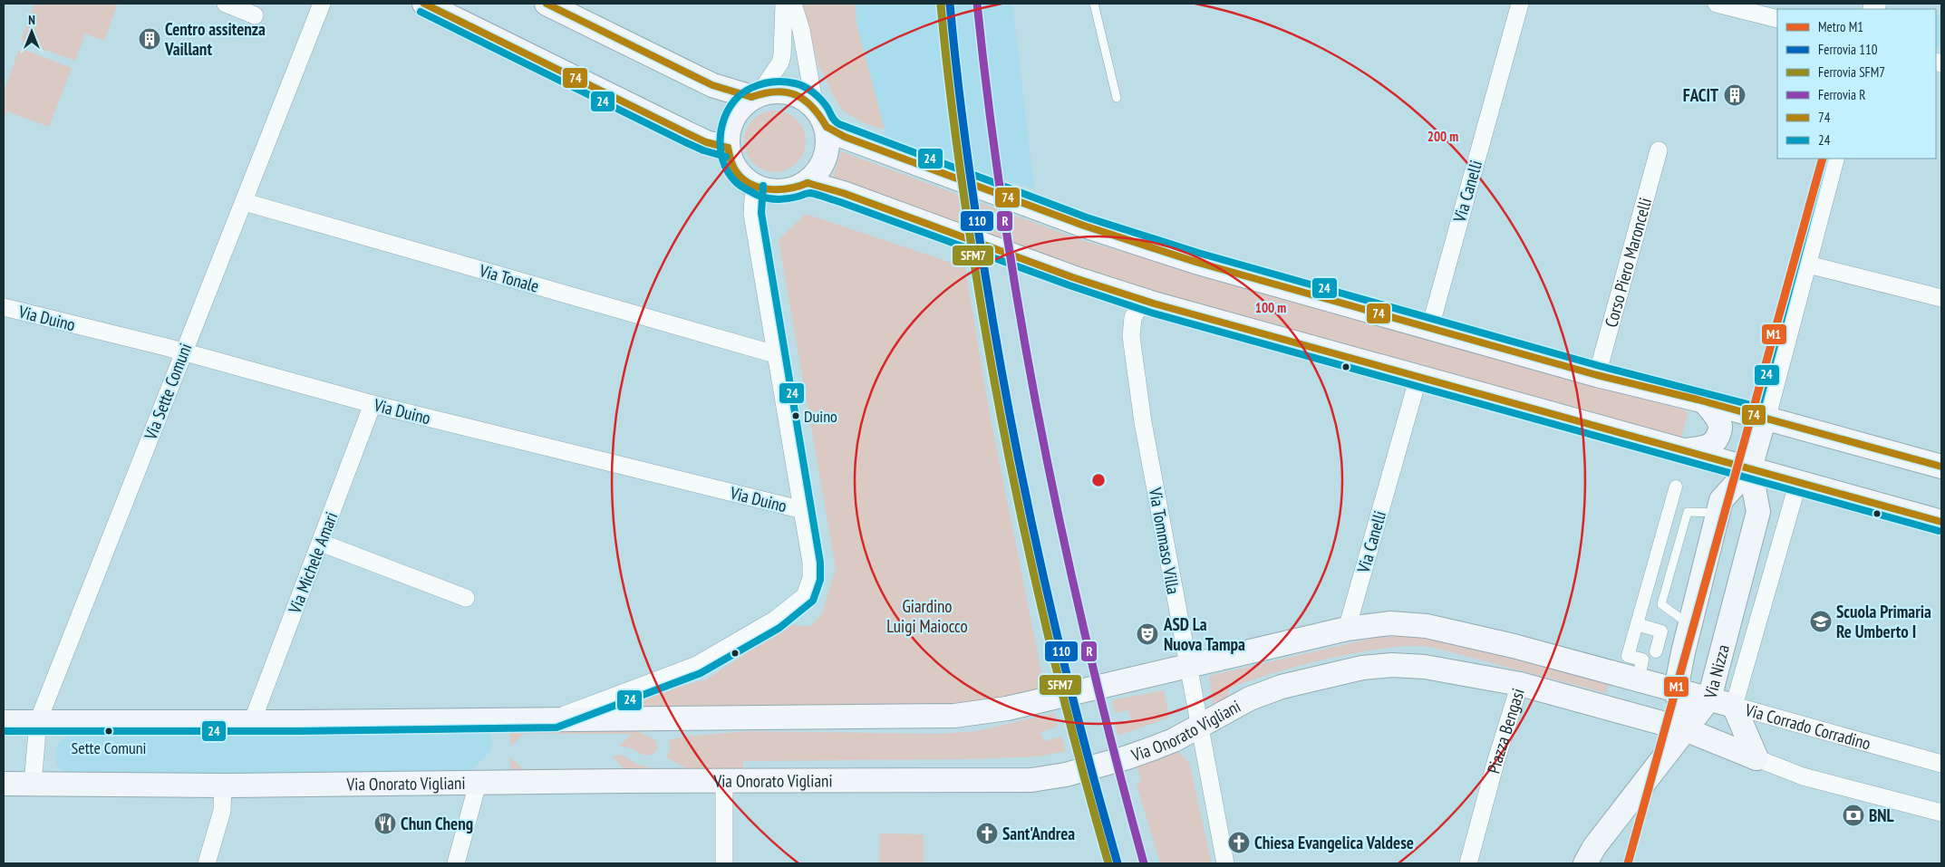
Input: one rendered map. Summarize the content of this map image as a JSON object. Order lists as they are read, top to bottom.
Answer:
{
  "streets": {
    "main road": [
      "Via Nizza",
      "Via Corrado Corradino",
      "Via Onorato Vigliani",
      "Piazza Bengasi"
    ],
    "street": [
      "Via Canelli",
      "Corso Piero Maroncelli",
      "Via Tonale",
      "Via Duino",
      "Via Sette Comuni",
      "Via Tommaso Villa",
      "Via Michele Amari"
    ]
  },
  "crossings": [
    ["Via Tonale", "Via Sette Comuni"],
    ["Via Duino", "Via Sette Comuni"],
    ["Via Duino", "Via Michele Amari"],
    ["Via Sette Comuni", "Via Onorato Vigliani"],
    ["Via Tommaso Villa", "Via Onorato Vigliani"],
    ["Via Nizza", "Via Corrado Corradino"],
    ["Via Nizza", "Piazza Bengasi"],
    ["Via Onorato Vigliani", "Piazza Bengasi"]
  ],
  "parks": ["Giardino Luigi Maiocco"],
  "places": {
    "building": ["Centro assitenza Vaillant", "FACIT"],
    "other": ["Duino", "Sette Comuni"],
    "school or university": ["Scuola Primaria Re Umberto I"],
    "theatre": ["ASD La Nuova Tampa"],
    "bank": ["BNL"],
    "restaurant": ["Chun Cheng"],
    "church": ["Sant'Andrea", "Chiesa Evangelica Valdese"]
  },
  "lines": [
    "rail line 110",
    "rail line R",
    "transit line 74",
    "rail line SFM7",
    "transit line 24",
    "metro line M1"
  ],
  "legend": [
    "Metro M1",
    "Ferrovia 110",
    "Ferrovia SFM7",
    "Ferrovia R",
    "74",
    "24"
  ],
  "north": "top",
  "rings": ["200 m", "100 m"]
}
